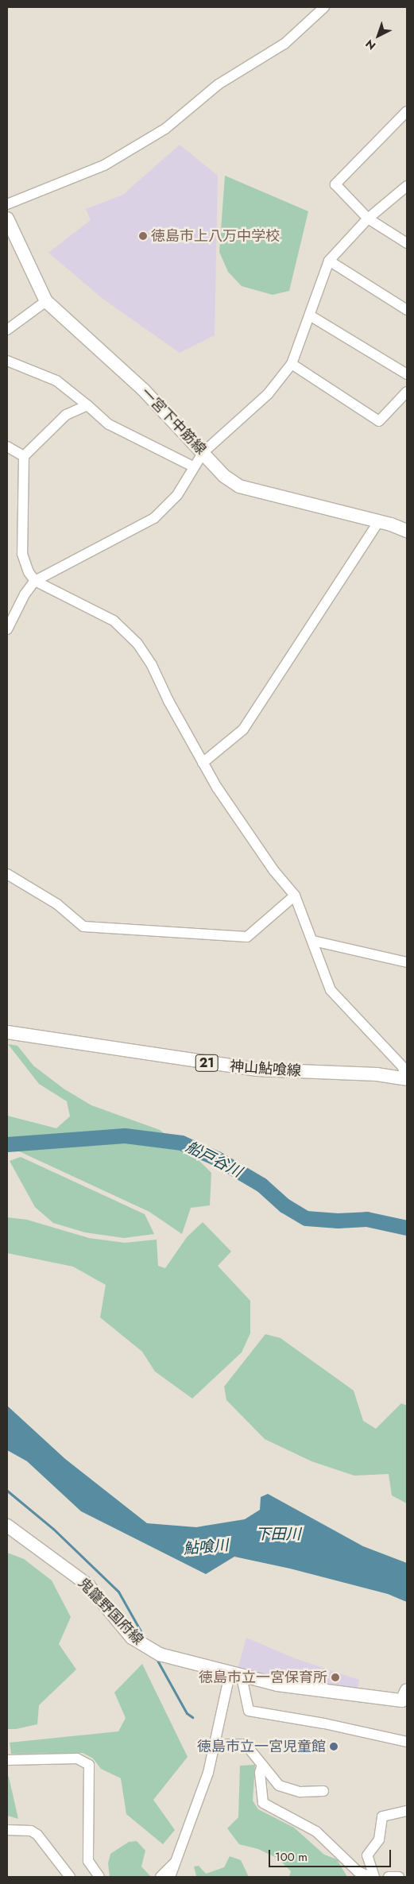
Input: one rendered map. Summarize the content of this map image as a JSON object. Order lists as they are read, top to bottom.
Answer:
{
  "streets": {
    "main road": [
      "一宮下中筋線",
      "21",
      "神山鮎喰線",
      "鬼籠野国府線"
    ]
  },
  "water": ["船戸谷川", "下田川", "鮎喰川"],
  "places": ["徳島市上八万中学校", "徳島市立一宮保育所", "徳島市立一宮児童館"],
  "scale_bar": "100 m",
  "north": "bottom left"
}
